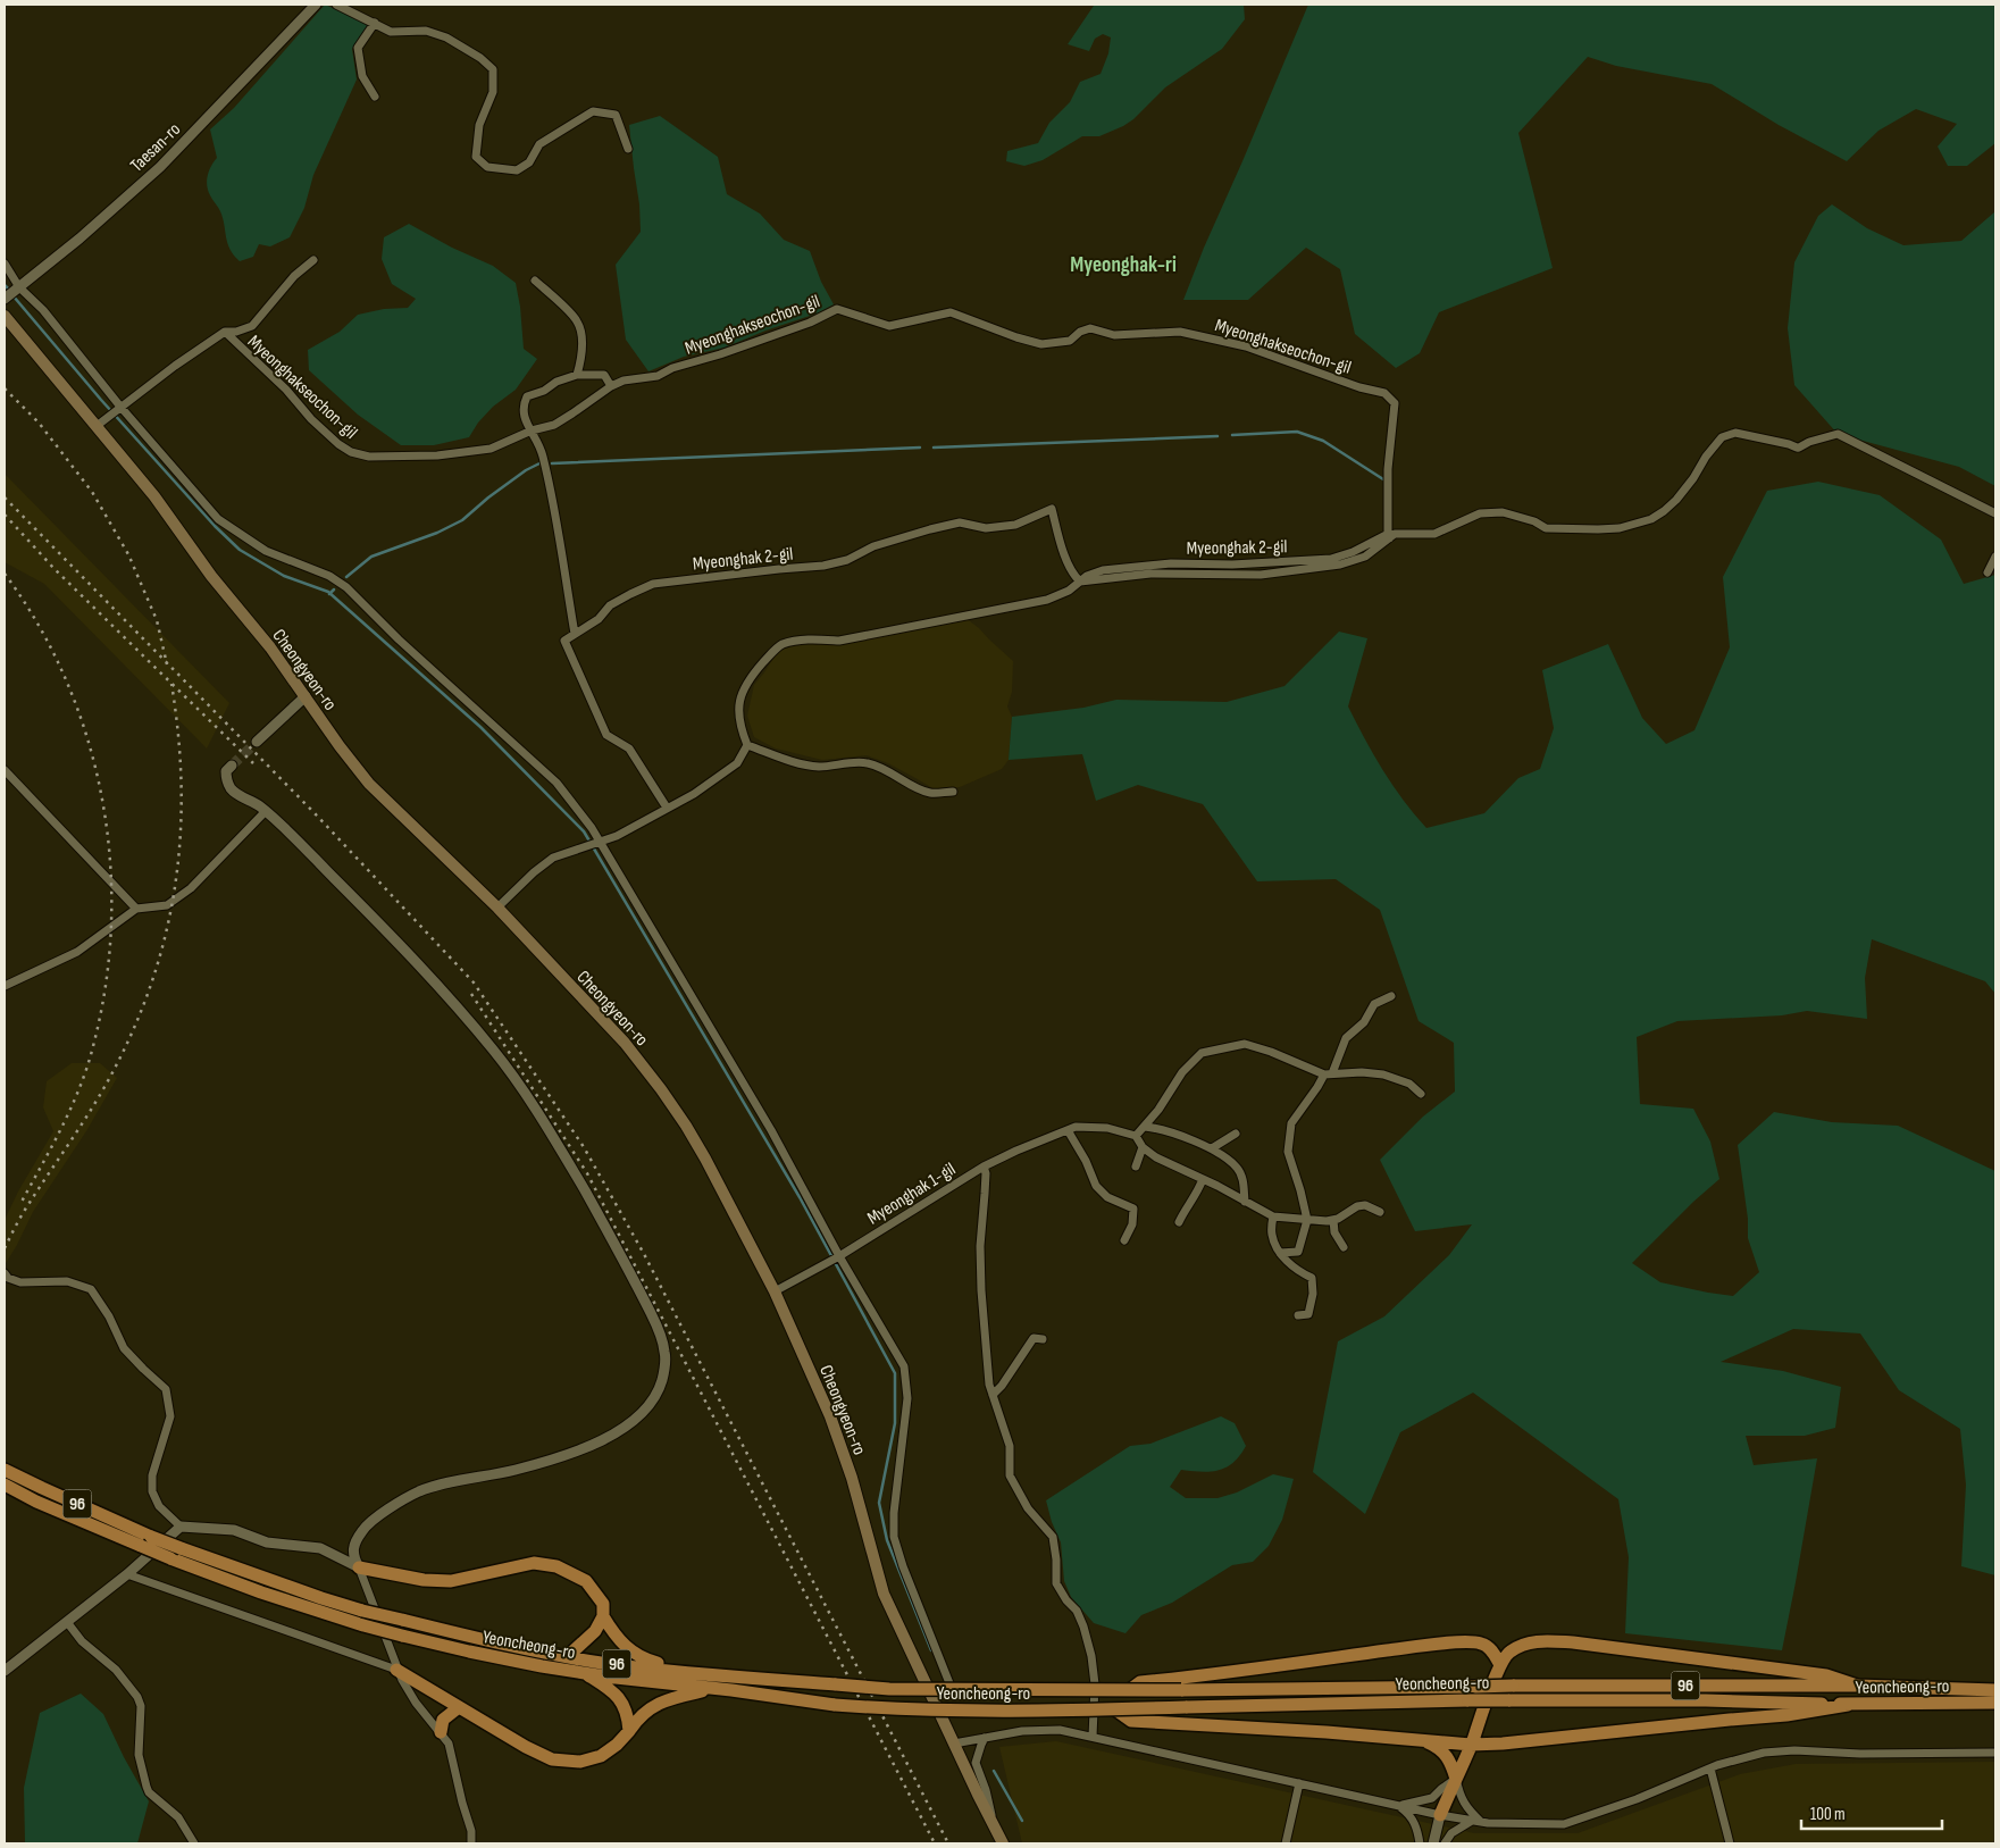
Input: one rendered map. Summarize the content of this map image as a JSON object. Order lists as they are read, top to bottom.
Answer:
{
  "streets": {
    "highway": ["96", "Yeoncheong-ro"],
    "main road": ["Cheongyeon-ro"],
    "street": [
      "Taesan-ro",
      "Myeonghakseochon-gil",
      "Myeonghak 2-gil",
      "Myeonghak 1-gil"
    ]
  },
  "crossings": [
    ["Myeonghakseochon-gil", "Myeonghak 2-gil"],
    ["Myeonghakseochon-gil", "Cheongyeon-ro"],
    ["Cheongyeon-ro", "Myeonghak 1-gil"]
  ],
  "districts": ["Myeonghak-ri"],
  "scale_bar": "100 m"
}
